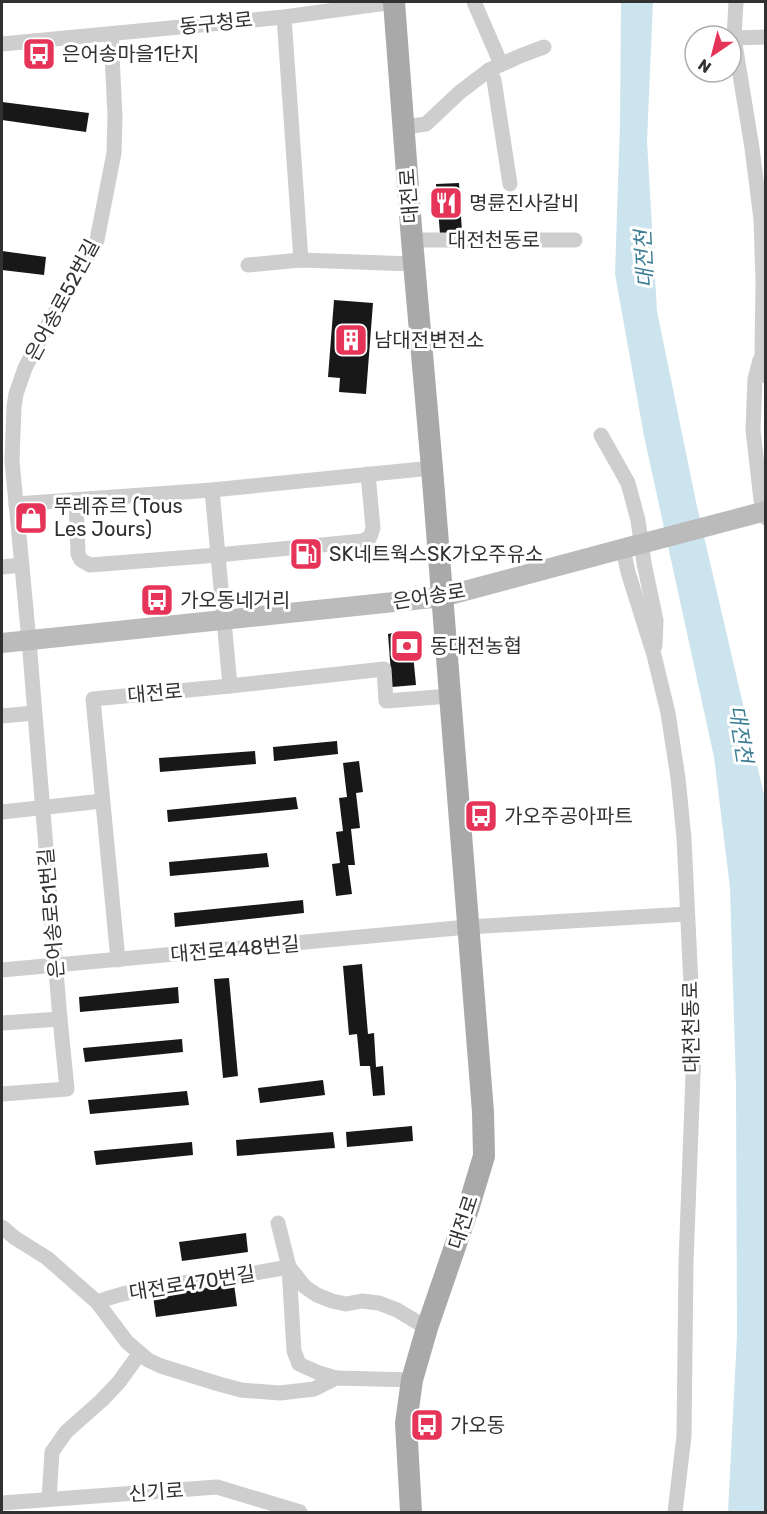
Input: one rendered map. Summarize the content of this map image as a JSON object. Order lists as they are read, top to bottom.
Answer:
{
  "streets": {
    "main road": ["대전로", "은어송로"],
    "street": [
      "동구청로",
      "대전천동로",
      "은어송로52번길",
      "은어송로51번길",
      "대전로448번길",
      "대전로470번길",
      "신기로"
    ]
  },
  "crossings": [
    ["동구청로", "대전로"],
    ["동구청로", "은어송로52번길"],
    ["대전로", "대전천동로"],
    ["대전로", "은어송로"],
    ["대전로", "대전로448번길"],
    ["대전천동로", "은어송로"],
    ["은어송로52번길", "은어송로"],
    ["은어송로52번길", "은어송로51번길"],
    ["은어송로", "은어송로51번길"],
    ["은어송로51번길", "대전로448번길"]
  ],
  "water": ["대전천"],
  "places": {
    "bus stop": [
      "은어송마을1단지",
      "가오동네거리",
      "가오주공아파트",
      "가오동"
    ],
    "restaurant": ["명륜진사갈비"],
    "building": ["남대전변전소"],
    "shop": ["뚜레쥬르 (Tous Les Jours)"],
    "fuel station": ["SK네트웍스SK가오주유소"],
    "bank": ["동대전농협"]
  },
  "north": "bottom left"
}
